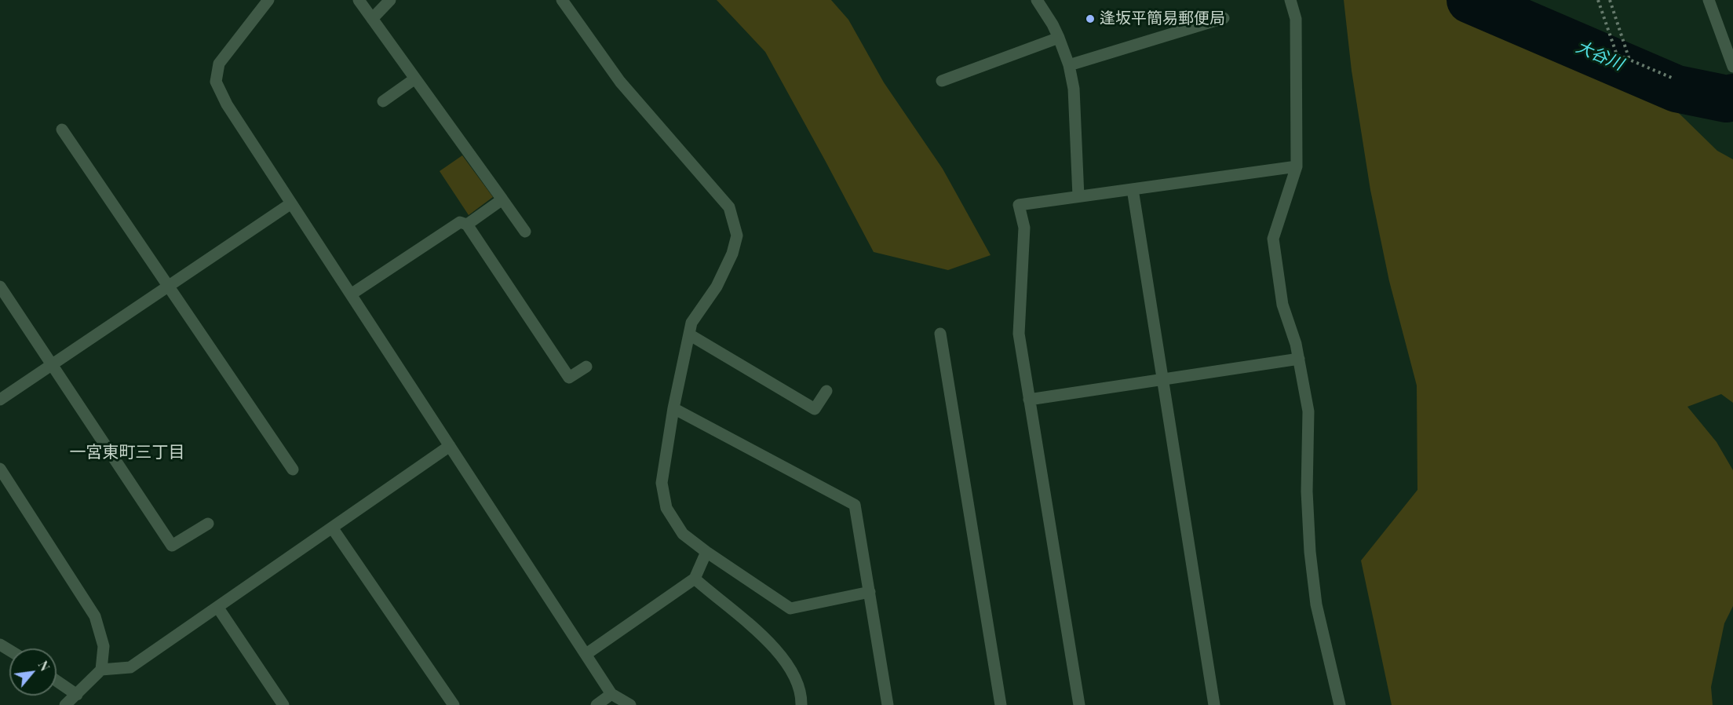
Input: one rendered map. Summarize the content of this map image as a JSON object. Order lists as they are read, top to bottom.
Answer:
{
  "districts": ["一宮東町三丁目"],
  "water": ["大谷川"],
  "places": ["逢坂平簡易郵便局"],
  "north": "top right"
}
